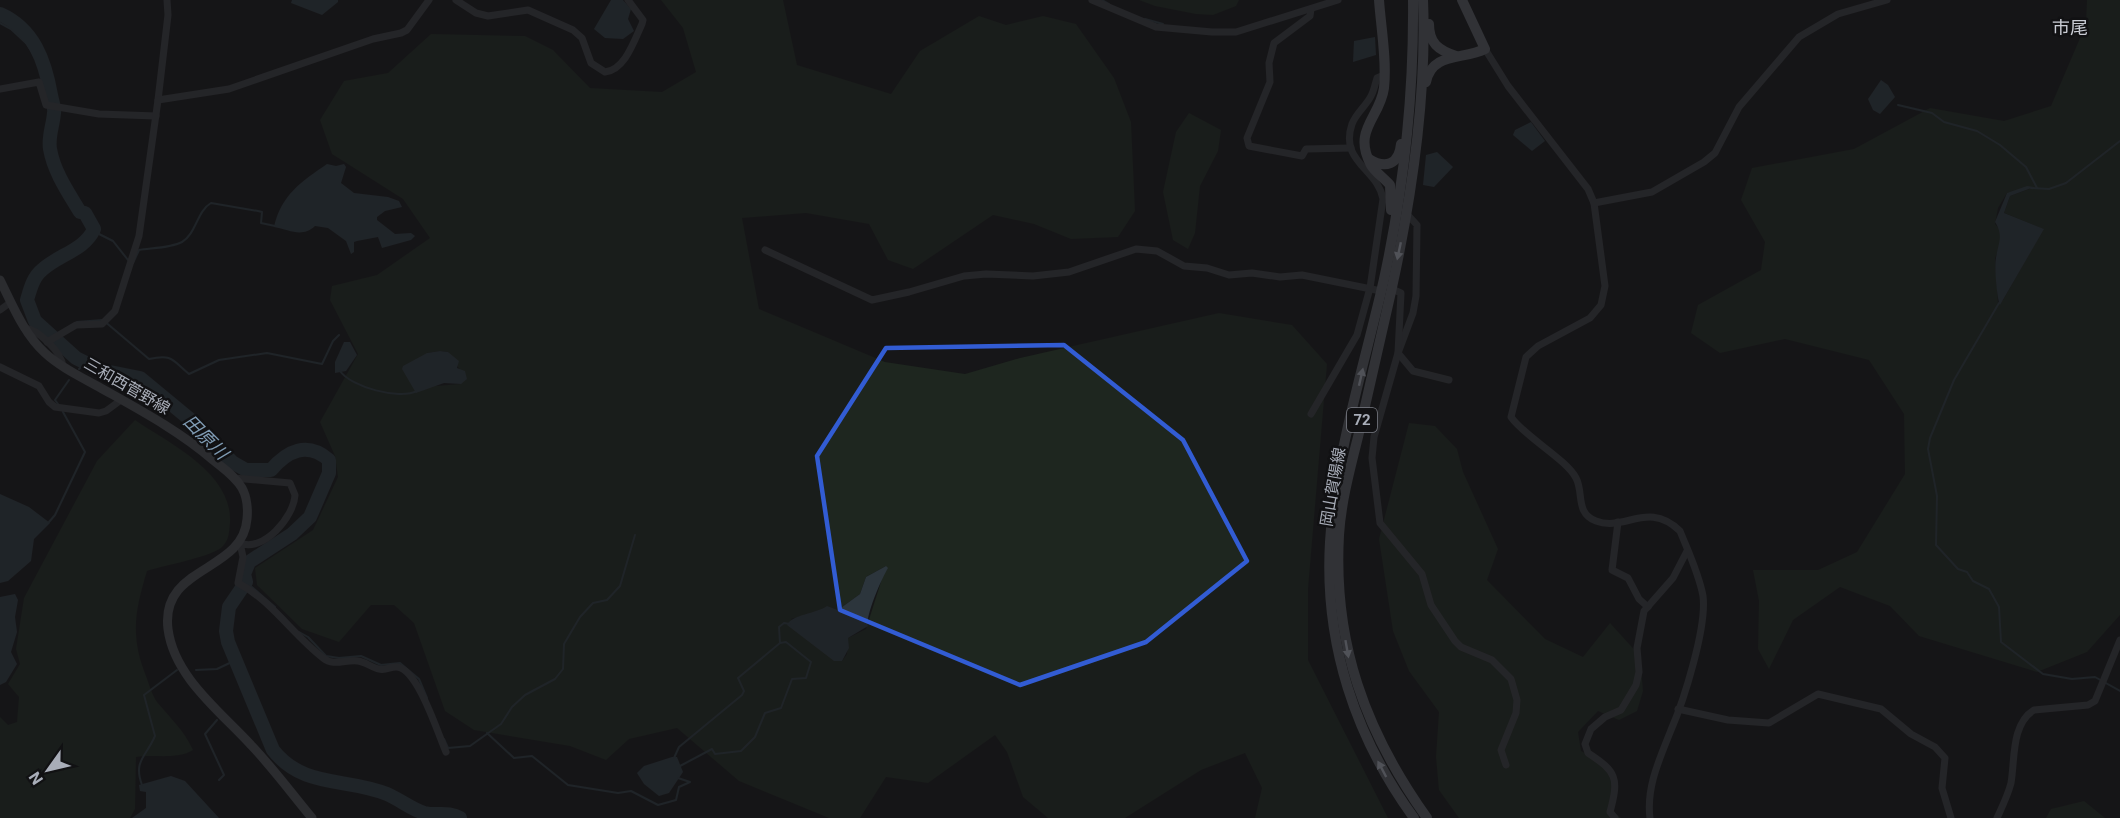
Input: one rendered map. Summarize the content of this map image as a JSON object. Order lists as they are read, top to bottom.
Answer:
{
  "streets": {
    "main road": ["三和西菅野線", "72", "岡山賀陽線"]
  },
  "districts": ["市尾"],
  "water": ["田原川"],
  "north": "bottom left"
}
